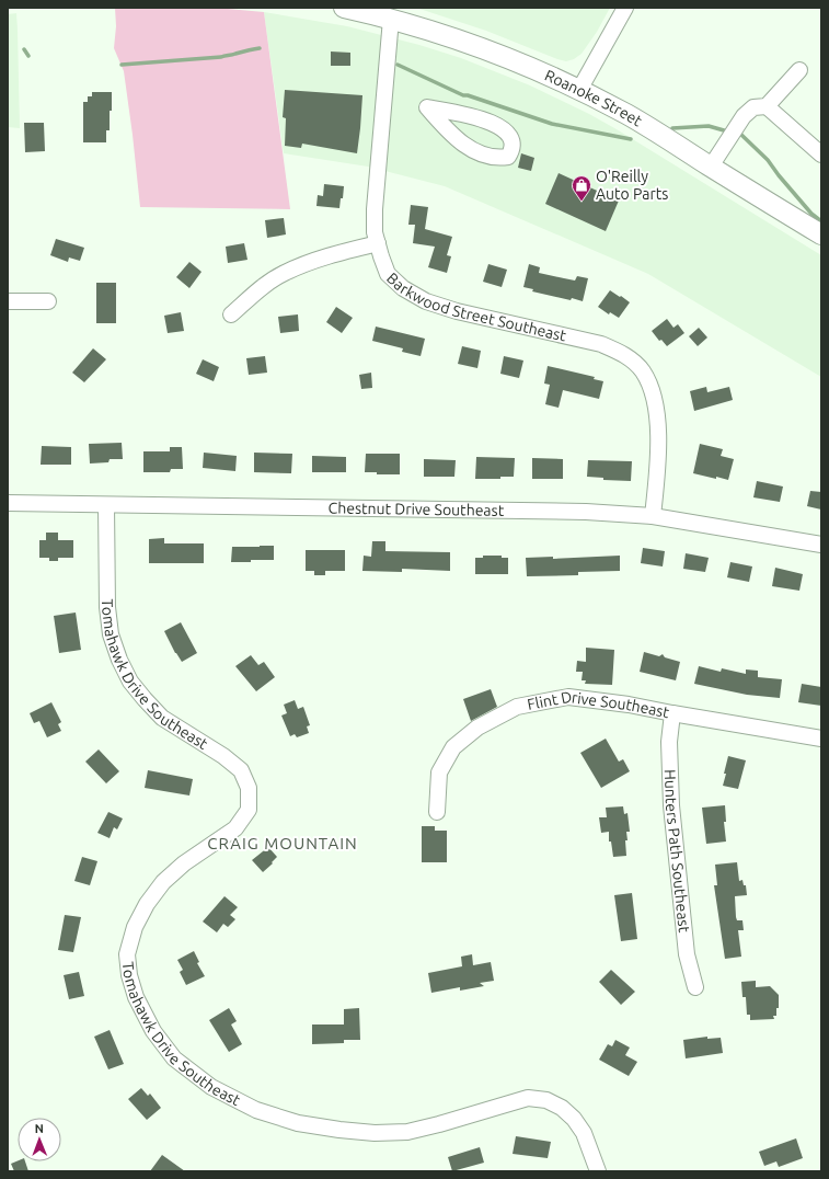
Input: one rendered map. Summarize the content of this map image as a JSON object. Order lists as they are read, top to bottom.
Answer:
{
  "streets": {
    "main road": ["Roanoke Street"],
    "street": [
      "Barkwood Street Southeast",
      "Chestnut Drive Southeast",
      "Tomahawk Drive Southeast",
      "Flint Drive Southeast",
      "Hunters Path Southeast"
    ]
  },
  "crossings": [
    ["Roanoke Street", "Barkwood Street Southeast"],
    ["Barkwood Street Southeast", "Chestnut Drive Southeast"],
    ["Chestnut Drive Southeast", "Tomahawk Drive Southeast"],
    ["Flint Drive Southeast", "Hunters Path Southeast"]
  ],
  "districts": ["CRAIG MOUNTAIN"],
  "places": {
    "shop": ["O'Reilly Auto Parts"]
  },
  "north": "top"
}
